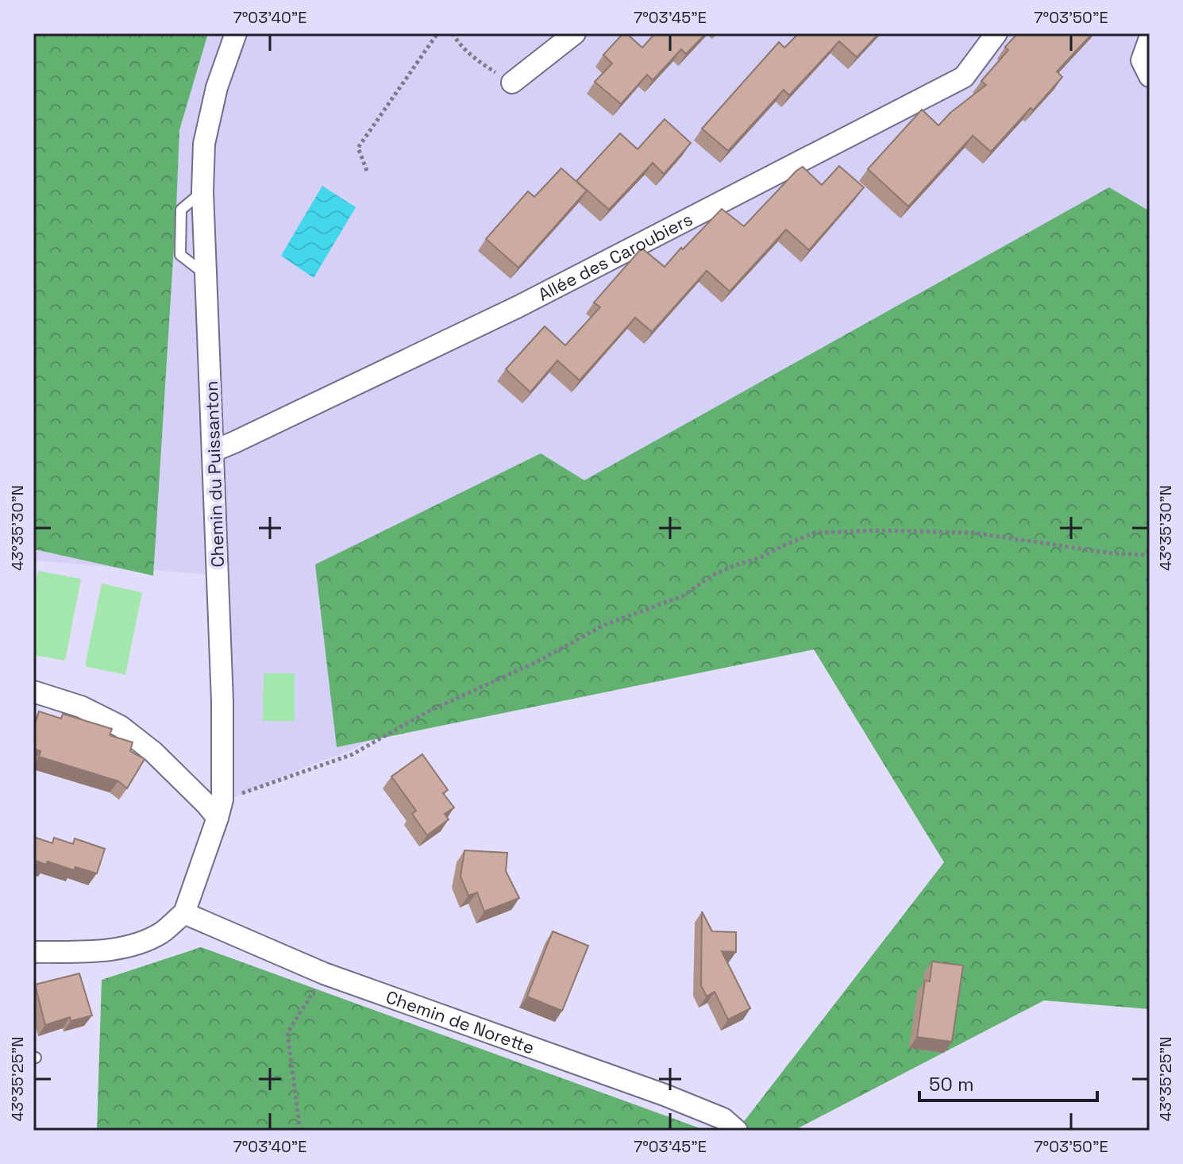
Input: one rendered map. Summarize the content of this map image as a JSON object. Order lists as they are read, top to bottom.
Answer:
{
  "streets": {
    "street": ["Allée des Caroubiers", "Chemin du Puissanton", "Chemin de Norette"]
  },
  "crossings": [
    ["Allée des Caroubiers", "Chemin du Puissanton"],
    ["Chemin du Puissanton", "Chemin de Norette"]
  ],
  "scale_bar": "50 m",
  "coordinates": [
    "7°03'40\"E",
    "7°03'45\"E",
    "7°03'50\"E",
    "43°35'30\"N",
    "43°35'25\"N"
  ]
}
